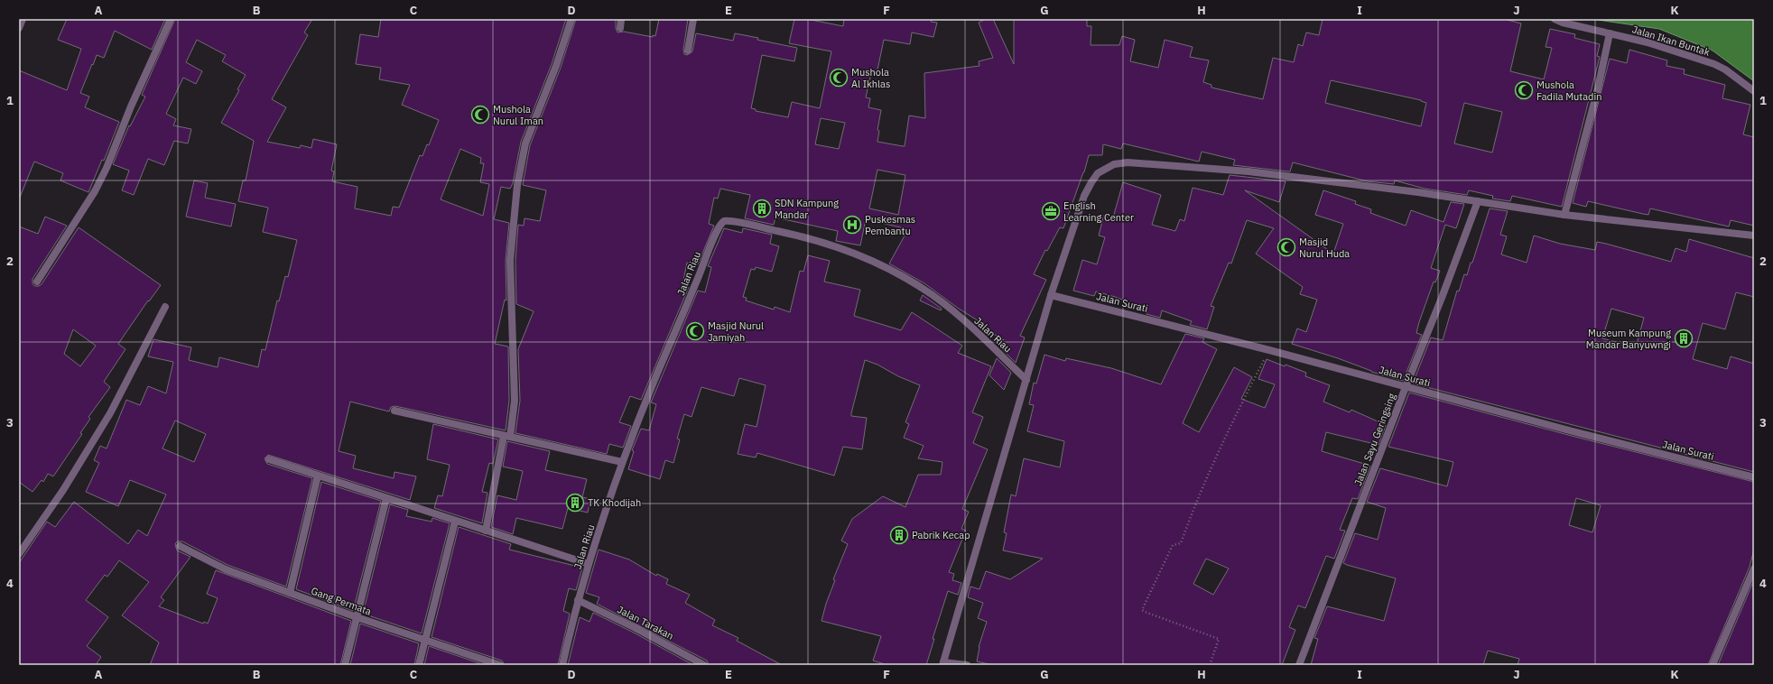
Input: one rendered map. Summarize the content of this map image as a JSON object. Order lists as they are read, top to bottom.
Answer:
{
  "streets": {
    "street": [
      "Jalan Ikan Buntak",
      "Jalan Riau",
      "Jalan Surati",
      "Jalan Sayu Geringsing",
      "Gang Permata",
      "Jalan Tarakan"
    ]
  },
  "crossings": [
    ["Jalan Riau", "Jalan Tarakan"],
    ["Jalan Surati", "Jalan Sayu Geringsing"]
  ],
  "places": {
    "mosque": [
      "Mushola Al Ikhlas",
      "Mushola Fadila Mutadin",
      "Mushola Nurul Iman",
      "Masjid Nurul Huda",
      "Masjid Nurul Jamiyah"
    ],
    "building": [
      "SDN Kampung Mandar",
      "Museum Kampung Mandar Banyuwngi",
      "TK Khodijah",
      "Pabrik Kecap"
    ],
    "office": ["English Learning Center"],
    "hospital": ["Puskesmas Pembantu"]
  },
  "grid": {
    "columns": [
      "A",
      "B",
      "C",
      "D",
      "E",
      "F",
      "G",
      "H",
      "I",
      "J",
      "K"
    ],
    "rows": [
      "1",
      "2",
      "3",
      "4"
    ]
  }
}
